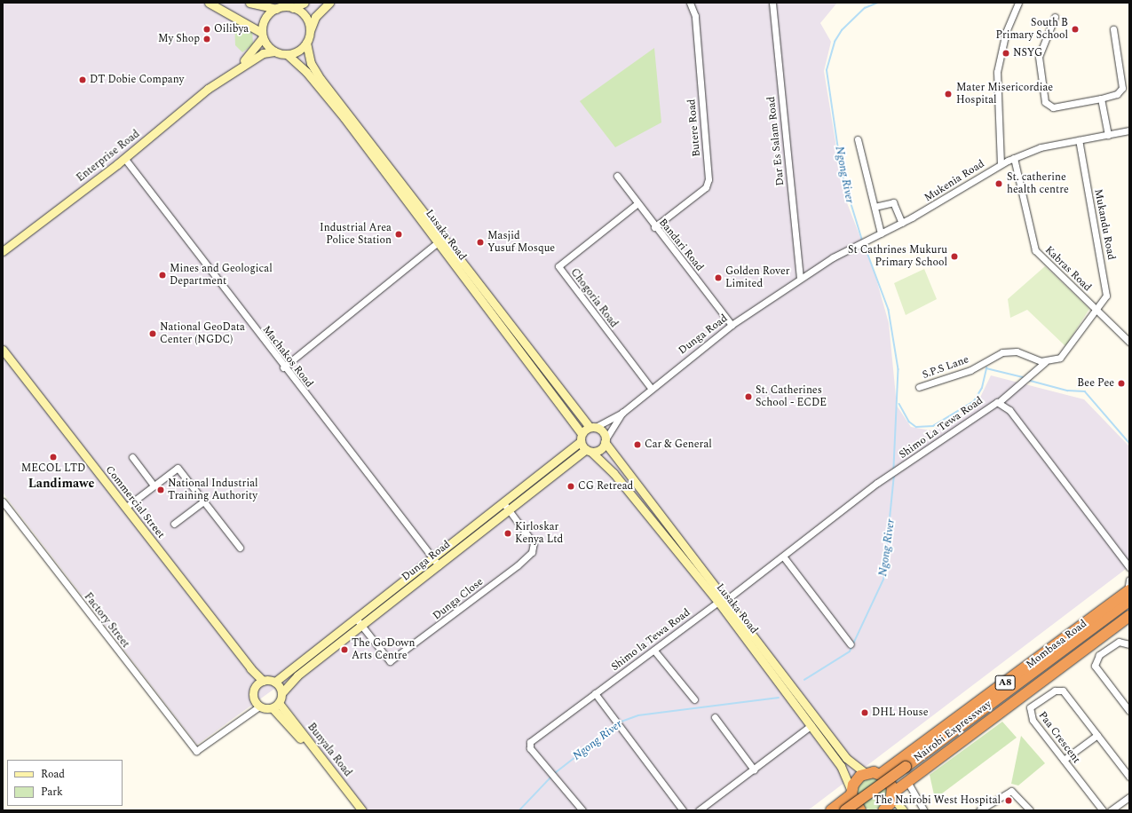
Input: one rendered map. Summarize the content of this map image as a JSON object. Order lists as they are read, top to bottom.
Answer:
{
  "streets": {
    "highway": ["Mombasa Road", "A8", "Nairobi Expressway"],
    "main road": [
      "Enterprise Road",
      "Lusaka Road",
      "Dunga Road",
      "Commercial Street",
      "Bunyala Road"
    ],
    "street": [
      "Butere Road",
      "Dar Es Salam Road",
      "Mukenia Road",
      "Mukandu Road",
      "Bandari Road",
      "Kabras Road",
      "Chogoria Road",
      "Machakos Road",
      "S.P.S Lane",
      "Shimo La Tewa Road",
      "Dunga Close",
      "Factory Street",
      "Shimo la Tewa Road",
      "Paa Crescent"
    ]
  },
  "crossings": [
    ["Butere Road", "Bandari Road"],
    ["Dar Es Salam Road", "Mukenia Road"],
    ["Dar Es Salam Road", "Dunga Road"],
    ["Enterprise Road", "Lusaka Road"],
    ["Enterprise Road", "Machakos Road"],
    ["Mukenia Road", "Mukandu Road"],
    ["Mukenia Road", "Kabras Road"],
    ["Mukenia Road", "Dunga Road"],
    ["Mukandu Road", "Kabras Road"],
    ["Lusaka Road", "Dunga Road"],
    ["Lusaka Road", "Shimo La Tewa Road"],
    ["Lusaka Road", "Shimo la Tewa Road"],
    ["Bandari Road", "Chogoria Road"],
    ["Bandari Road", "Dunga Road"],
    ["Chogoria Road", "Dunga Road"],
    ["Dunga Road", "Machakos Road"],
    ["Dunga Road", "Commercial Street"],
    ["Dunga Road", "Dunga Close"],
    ["Dunga Road", "Factory Street"],
    ["Dunga Road", "Bunyala Road"],
    ["Commercial Street", "Factory Street"],
    ["Commercial Street", "Bunyala Road"],
    ["Factory Street", "Bunyala Road"],
    ["Mombasa Road", "A8"],
    ["Mombasa Road", "Nairobi Expressway"]
  ],
  "districts": ["Landimawe"],
  "water": ["Ngong River"],
  "places": [
    "Oilibya",
    "South B Primary School",
    "My Shop",
    "NSYG",
    "DT Dobie Company",
    "Mater Misericordiae Hospital",
    "St. catherine health centre",
    "Industrial Area Police Station",
    "Masjid Yusuf Mosque",
    "St Cathrines Mukuru Primary School",
    "Mines and Geological Department",
    "Golden Rover Limited",
    "National GeoData Center (NGDC)",
    "Bee Pee",
    "St. Catherines School - ECDE",
    "Car & General",
    "MECOL LTD",
    "CG Retread",
    "National Industrial Training Authority",
    "Kirloskar Kenya Ltd",
    "The GoDown Arts Centre",
    "DHL House",
    "The Nairobi West Hospital"
  ],
  "legend": ["Road", "Park"]
}
